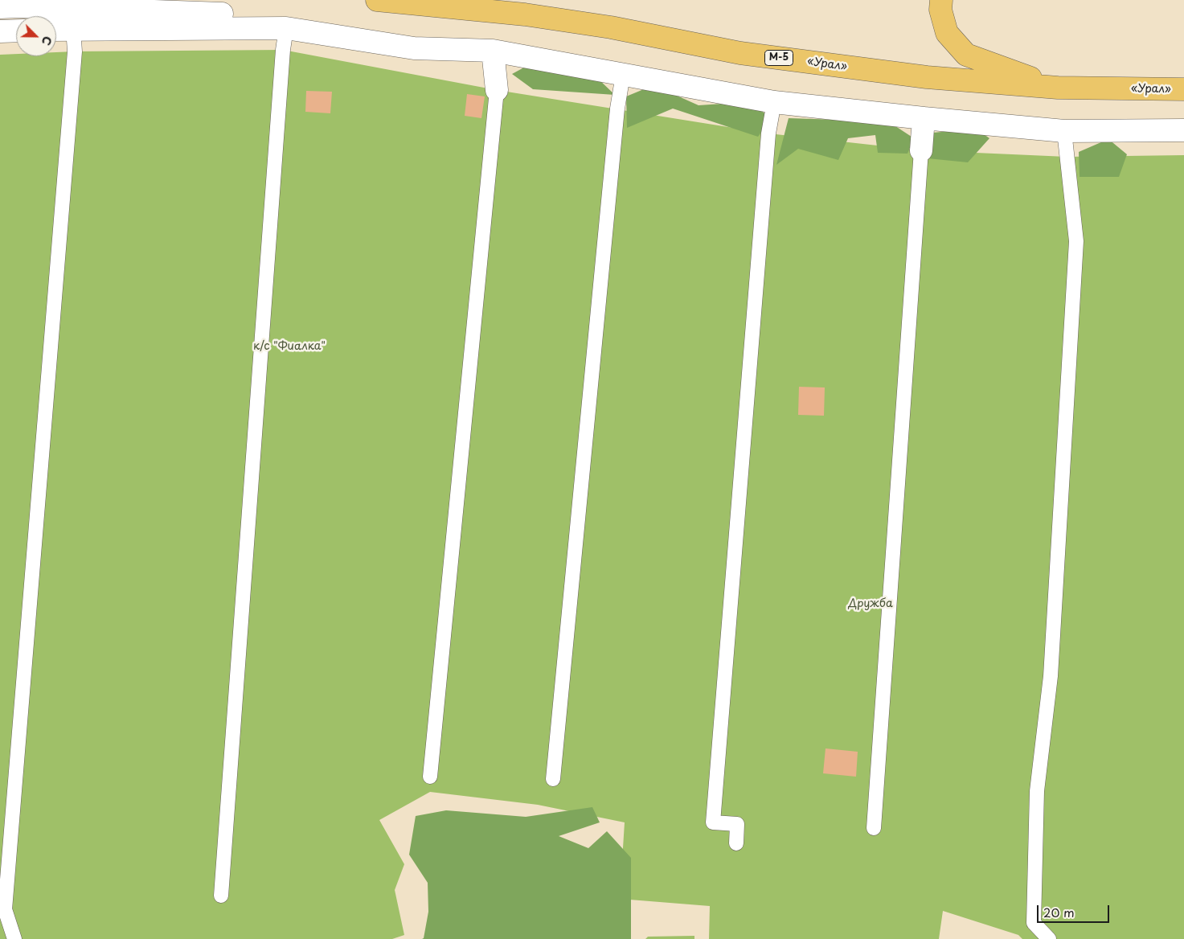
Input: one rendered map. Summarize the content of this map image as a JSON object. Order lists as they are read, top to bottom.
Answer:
{
  "streets": {
    "highway": ["М-5", "«Урал»"]
  },
  "parks": ["к/с \"Фиалка\"", "Дружба"],
  "scale_bar": "20 m",
  "north": "bottom right"
}
